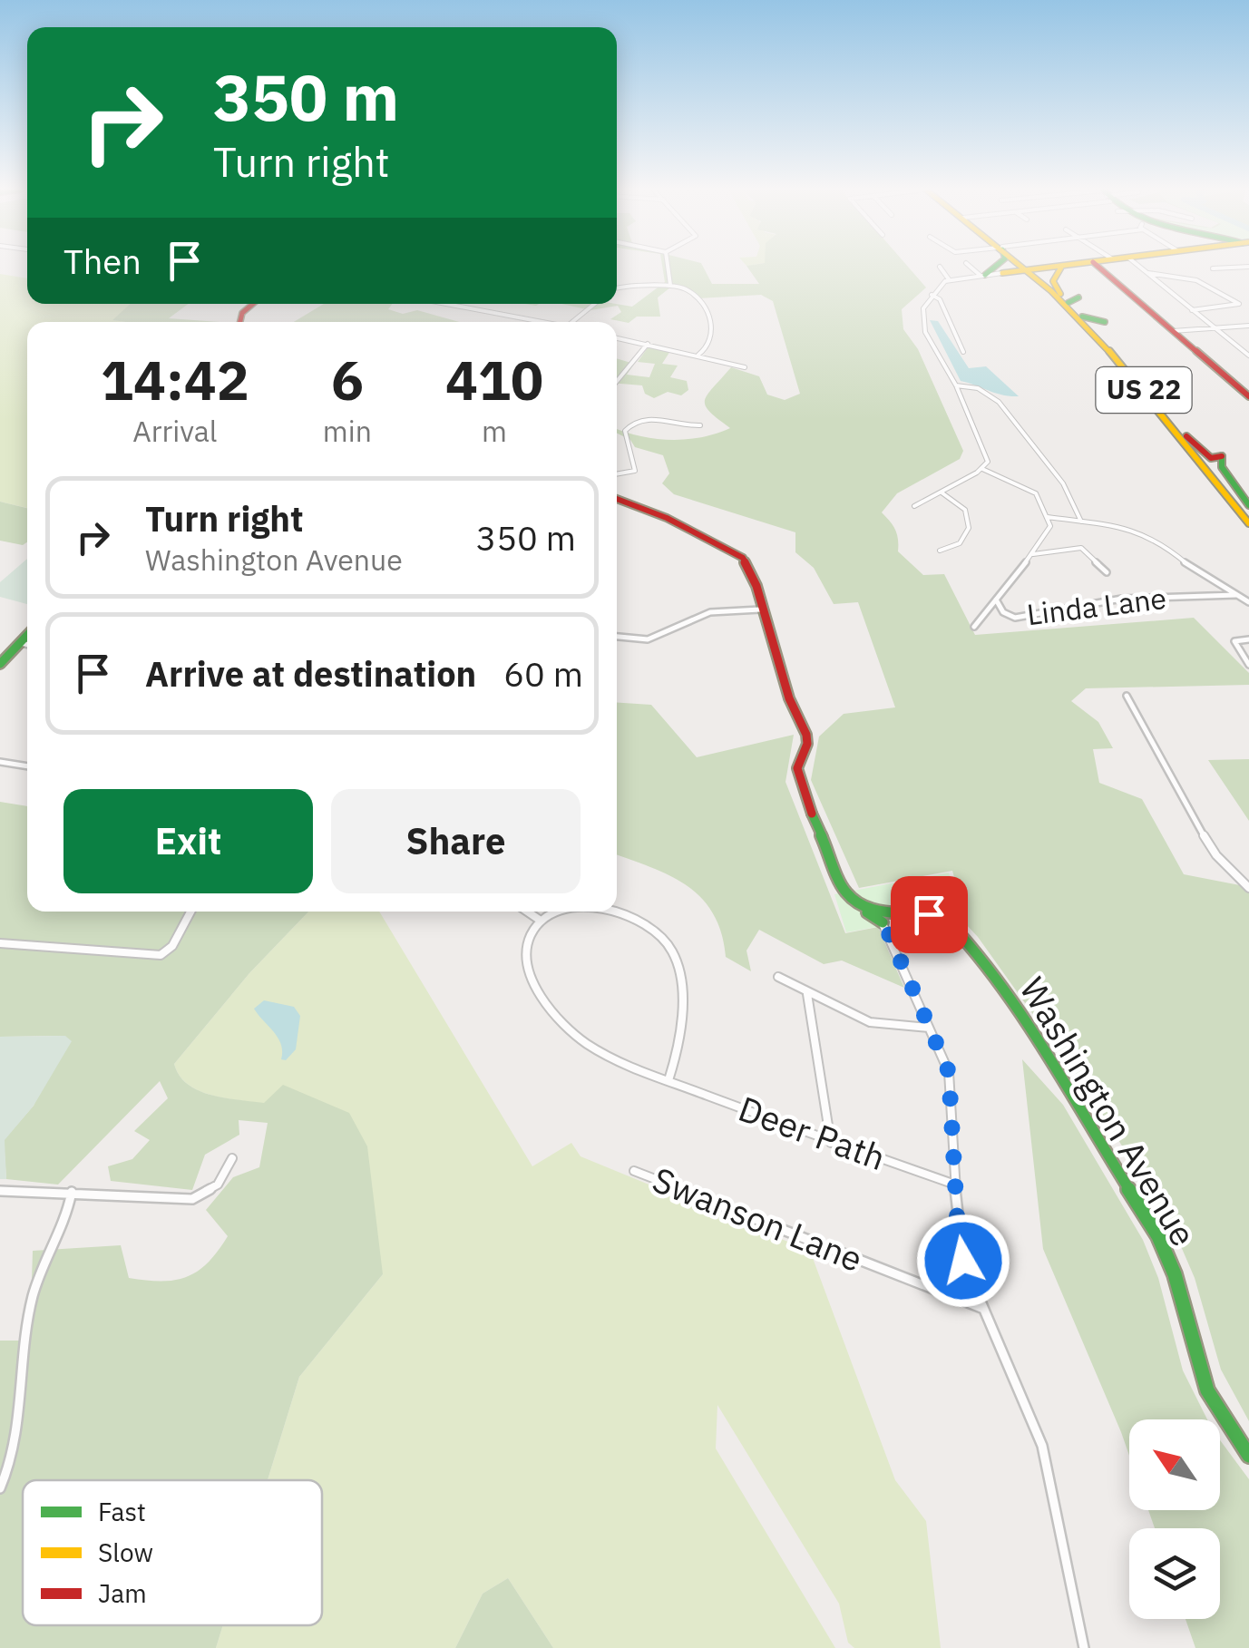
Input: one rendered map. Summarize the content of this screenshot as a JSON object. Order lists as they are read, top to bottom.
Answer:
{
  "streets": {
    "main road": ["US 22", "Washington Avenue"],
    "street": ["Linda Lane", "Deer Path", "Swanson Lane"]
  },
  "legend": ["Fast", "Slow", "Jam"],
  "north": "top left",
  "page": {
    "turn": ["350 m", "Turn right"],
    "then": "Then",
    "eta": [
      "14:42",
      "Arrival",
      "6",
      "min",
      "410",
      "m"
    ],
    "list": [
      {
        "name": "Turn right",
        "note": "Washington Avenue",
        "value": "350 m"
      },
      {
        "name": "Arrive at destination",
        "value": "60 m"
      }
    ],
    "buttons": ["Exit", "Share"]
  }
}
